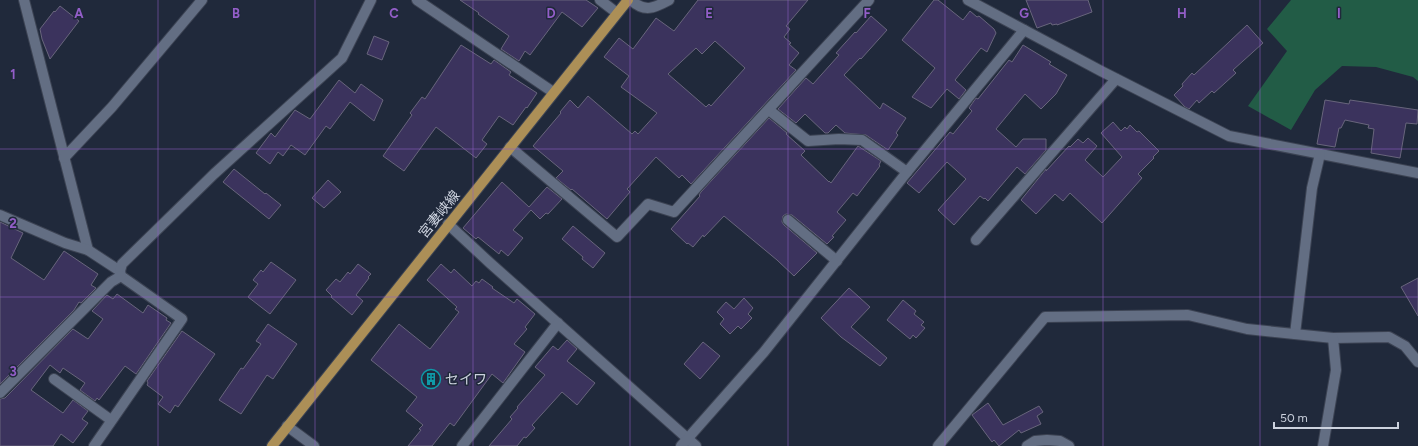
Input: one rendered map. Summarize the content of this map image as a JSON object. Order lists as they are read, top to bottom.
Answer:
{
  "streets": {
    "main road": ["宮妻峡線"]
  },
  "places": {
    "building": ["セイワ"]
  },
  "scale_bar": "50 m",
  "grid": {
    "columns": [
      "A",
      "B",
      "C",
      "D",
      "E",
      "F",
      "G",
      "H",
      "I"
    ],
    "rows": ["1", "2", "3"]
  }
}
